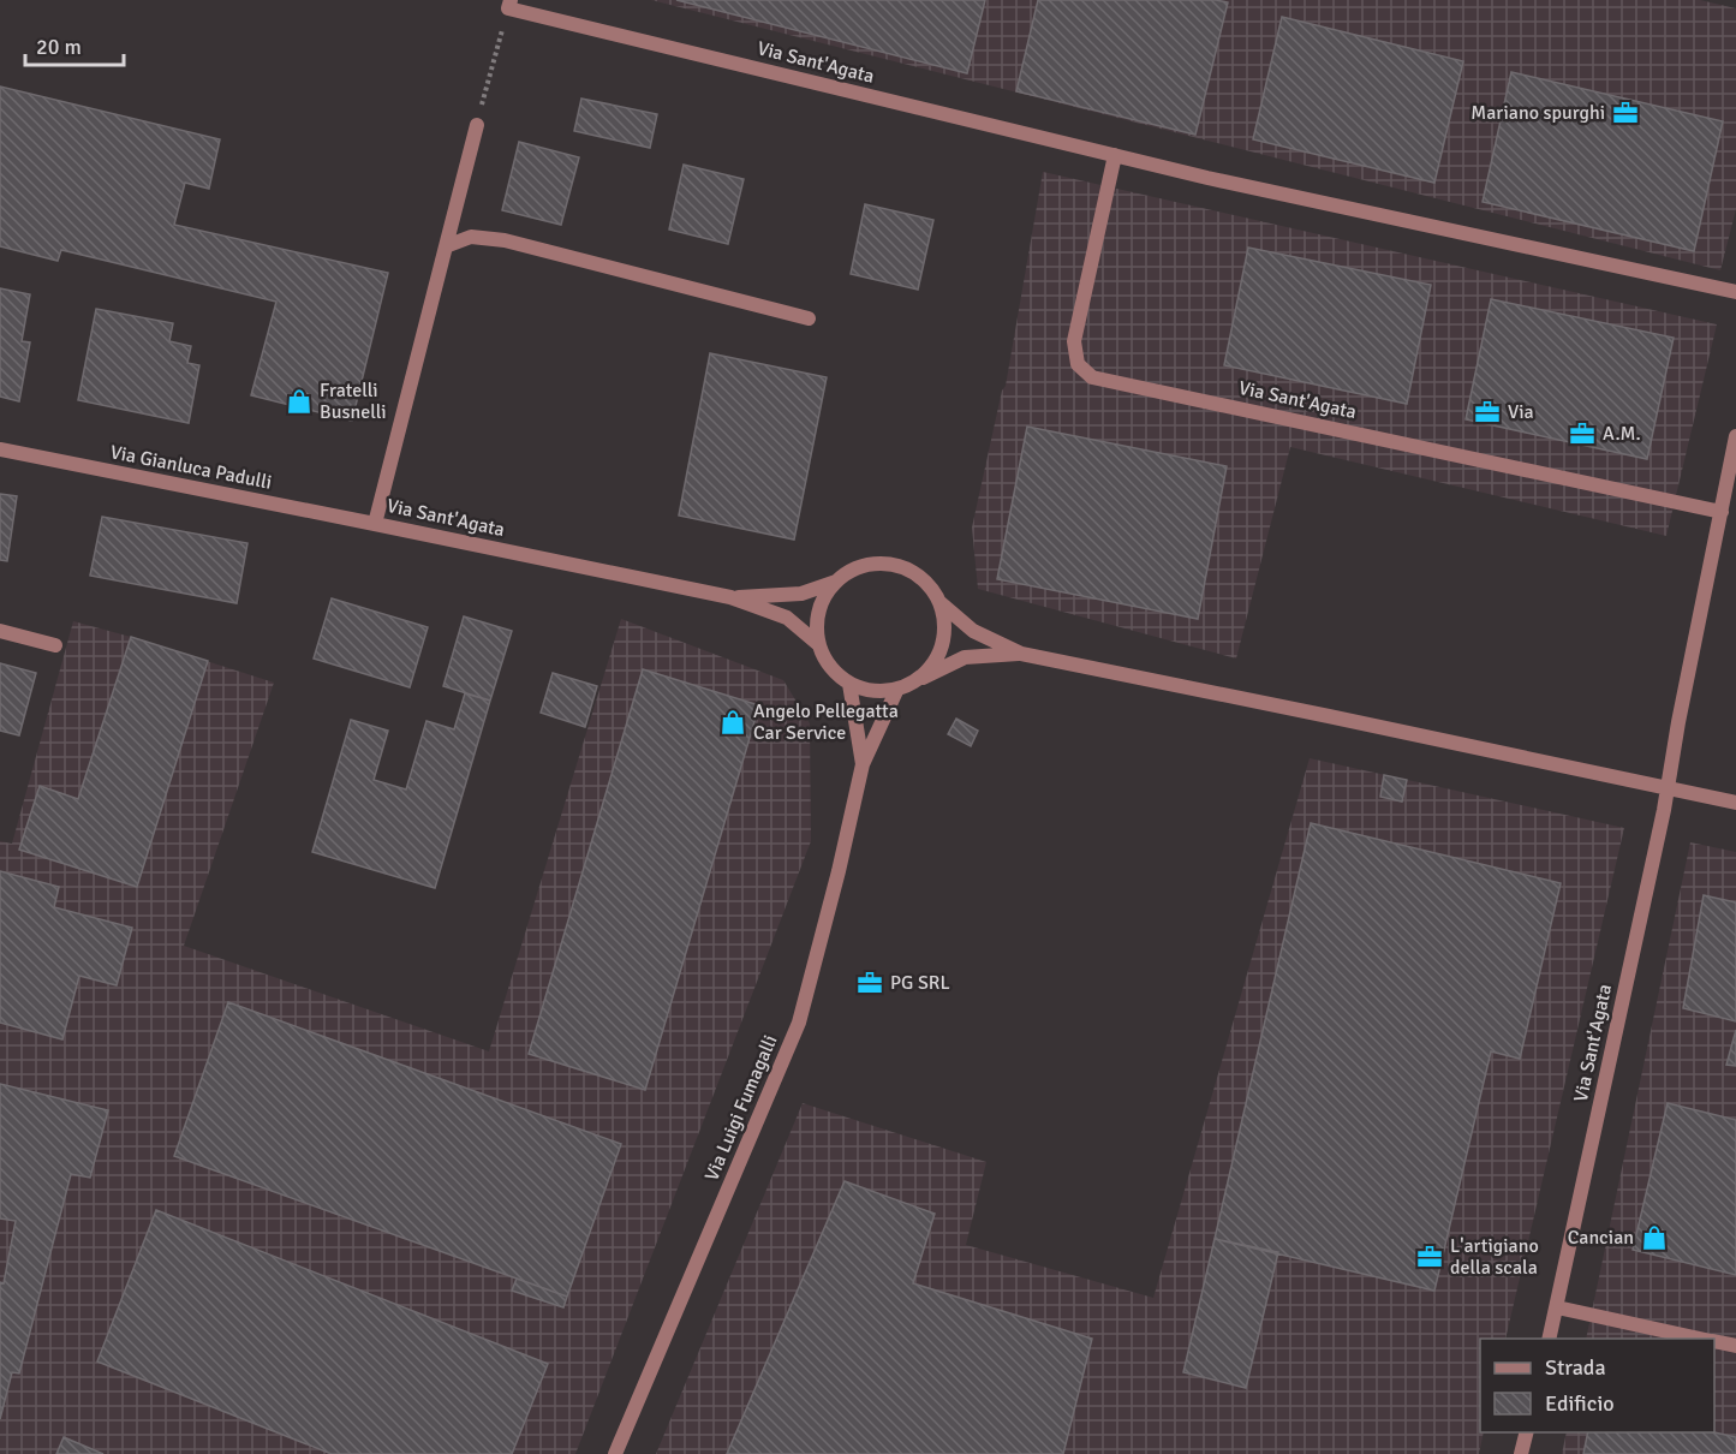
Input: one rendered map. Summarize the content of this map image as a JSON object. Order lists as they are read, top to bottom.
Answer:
{
  "streets": {
    "street": ["Via Sant'Agata", "Via Gianluca Padulli", "Via Luigi Fumagalli"]
  },
  "crossings": [
    ["Via Sant'Agata", "Via Gianluca Padulli"]
  ],
  "places": {
    "office": [
      "Mariano spurghi",
      "Via",
      "A.M.",
      "PG SRL",
      "L'artigiano della scala"
    ],
    "shop": ["Fratelli Busnelli", "Angelo Pellegatta Car Service", "Cancian"]
  },
  "legend": ["Strada", "Edificio"],
  "scale_bar": "20 m"
}
